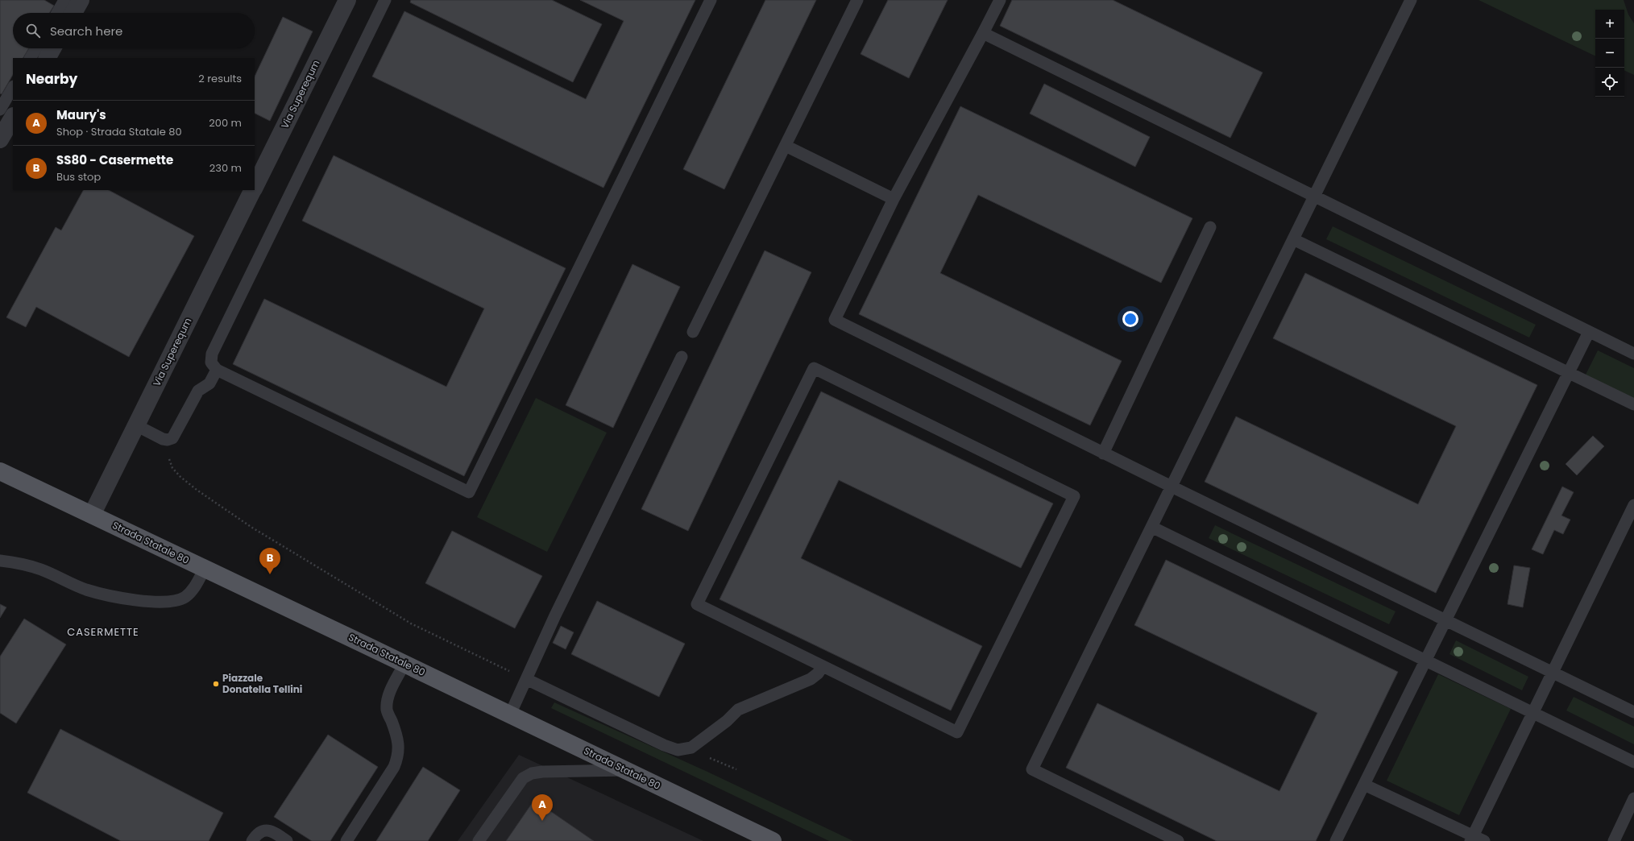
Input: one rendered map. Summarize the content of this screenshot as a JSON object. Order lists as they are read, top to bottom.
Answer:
{
  "streets": {
    "main road": ["Strada Statale 80"],
    "street": ["Via Superequm"]
  },
  "crossings": [
    ["Via Superequm", "Strada Statale 80"]
  ],
  "districts": ["CASERMETTE"],
  "places": ["Piazzale Donatella Tellini"],
  "page": {
    "map_buttons": ["+", "−"],
    "search": "Search here",
    "heading": ["Nearby", "2 results"],
    "list": [
      {
        "mark": "A",
        "name": "Maury's",
        "note": "Shop · Strada Statale 80",
        "value": "200 m"
      },
      {
        "mark": "B",
        "name": "SS80 - Casermette",
        "note": "Bus stop",
        "value": "230 m"
      }
    ],
    "pins": ["B", "A"]
  }
}
